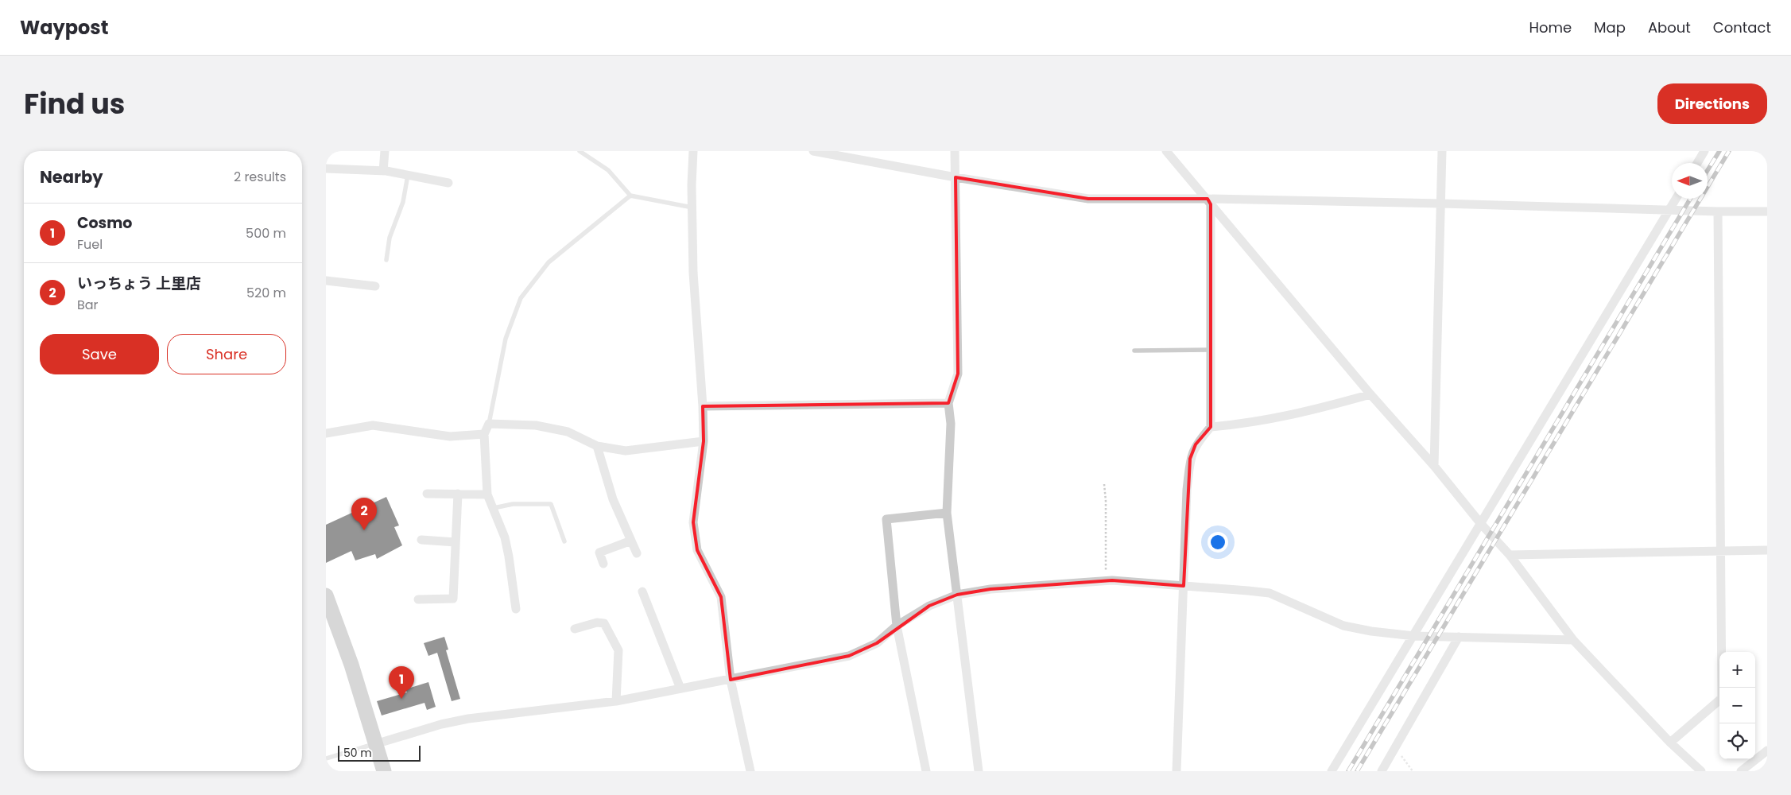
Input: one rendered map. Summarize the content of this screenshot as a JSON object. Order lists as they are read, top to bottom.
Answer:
{
  "scale_bar": "50 m",
  "north": "left",
  "page": {
    "header": "Waypost",
    "nav": [
      "Home",
      "Map",
      "About",
      "Contact"
    ],
    "title": "Find us",
    "buttons": [
      "Directions",
      ["Save", "Share"]
    ],
    "heading": ["Nearby", "2 results"],
    "list": [
      {
        "mark": "1",
        "name": "Cosmo",
        "note": "Fuel",
        "value": "500 m"
      },
      {
        "mark": "2",
        "name": "いっちょう 上里店",
        "note": "Bar",
        "value": "520 m"
      }
    ],
    "pins": ["2", "1"],
    "map_buttons": ["+", "−"],
    "scale": "50 m"
  }
}
